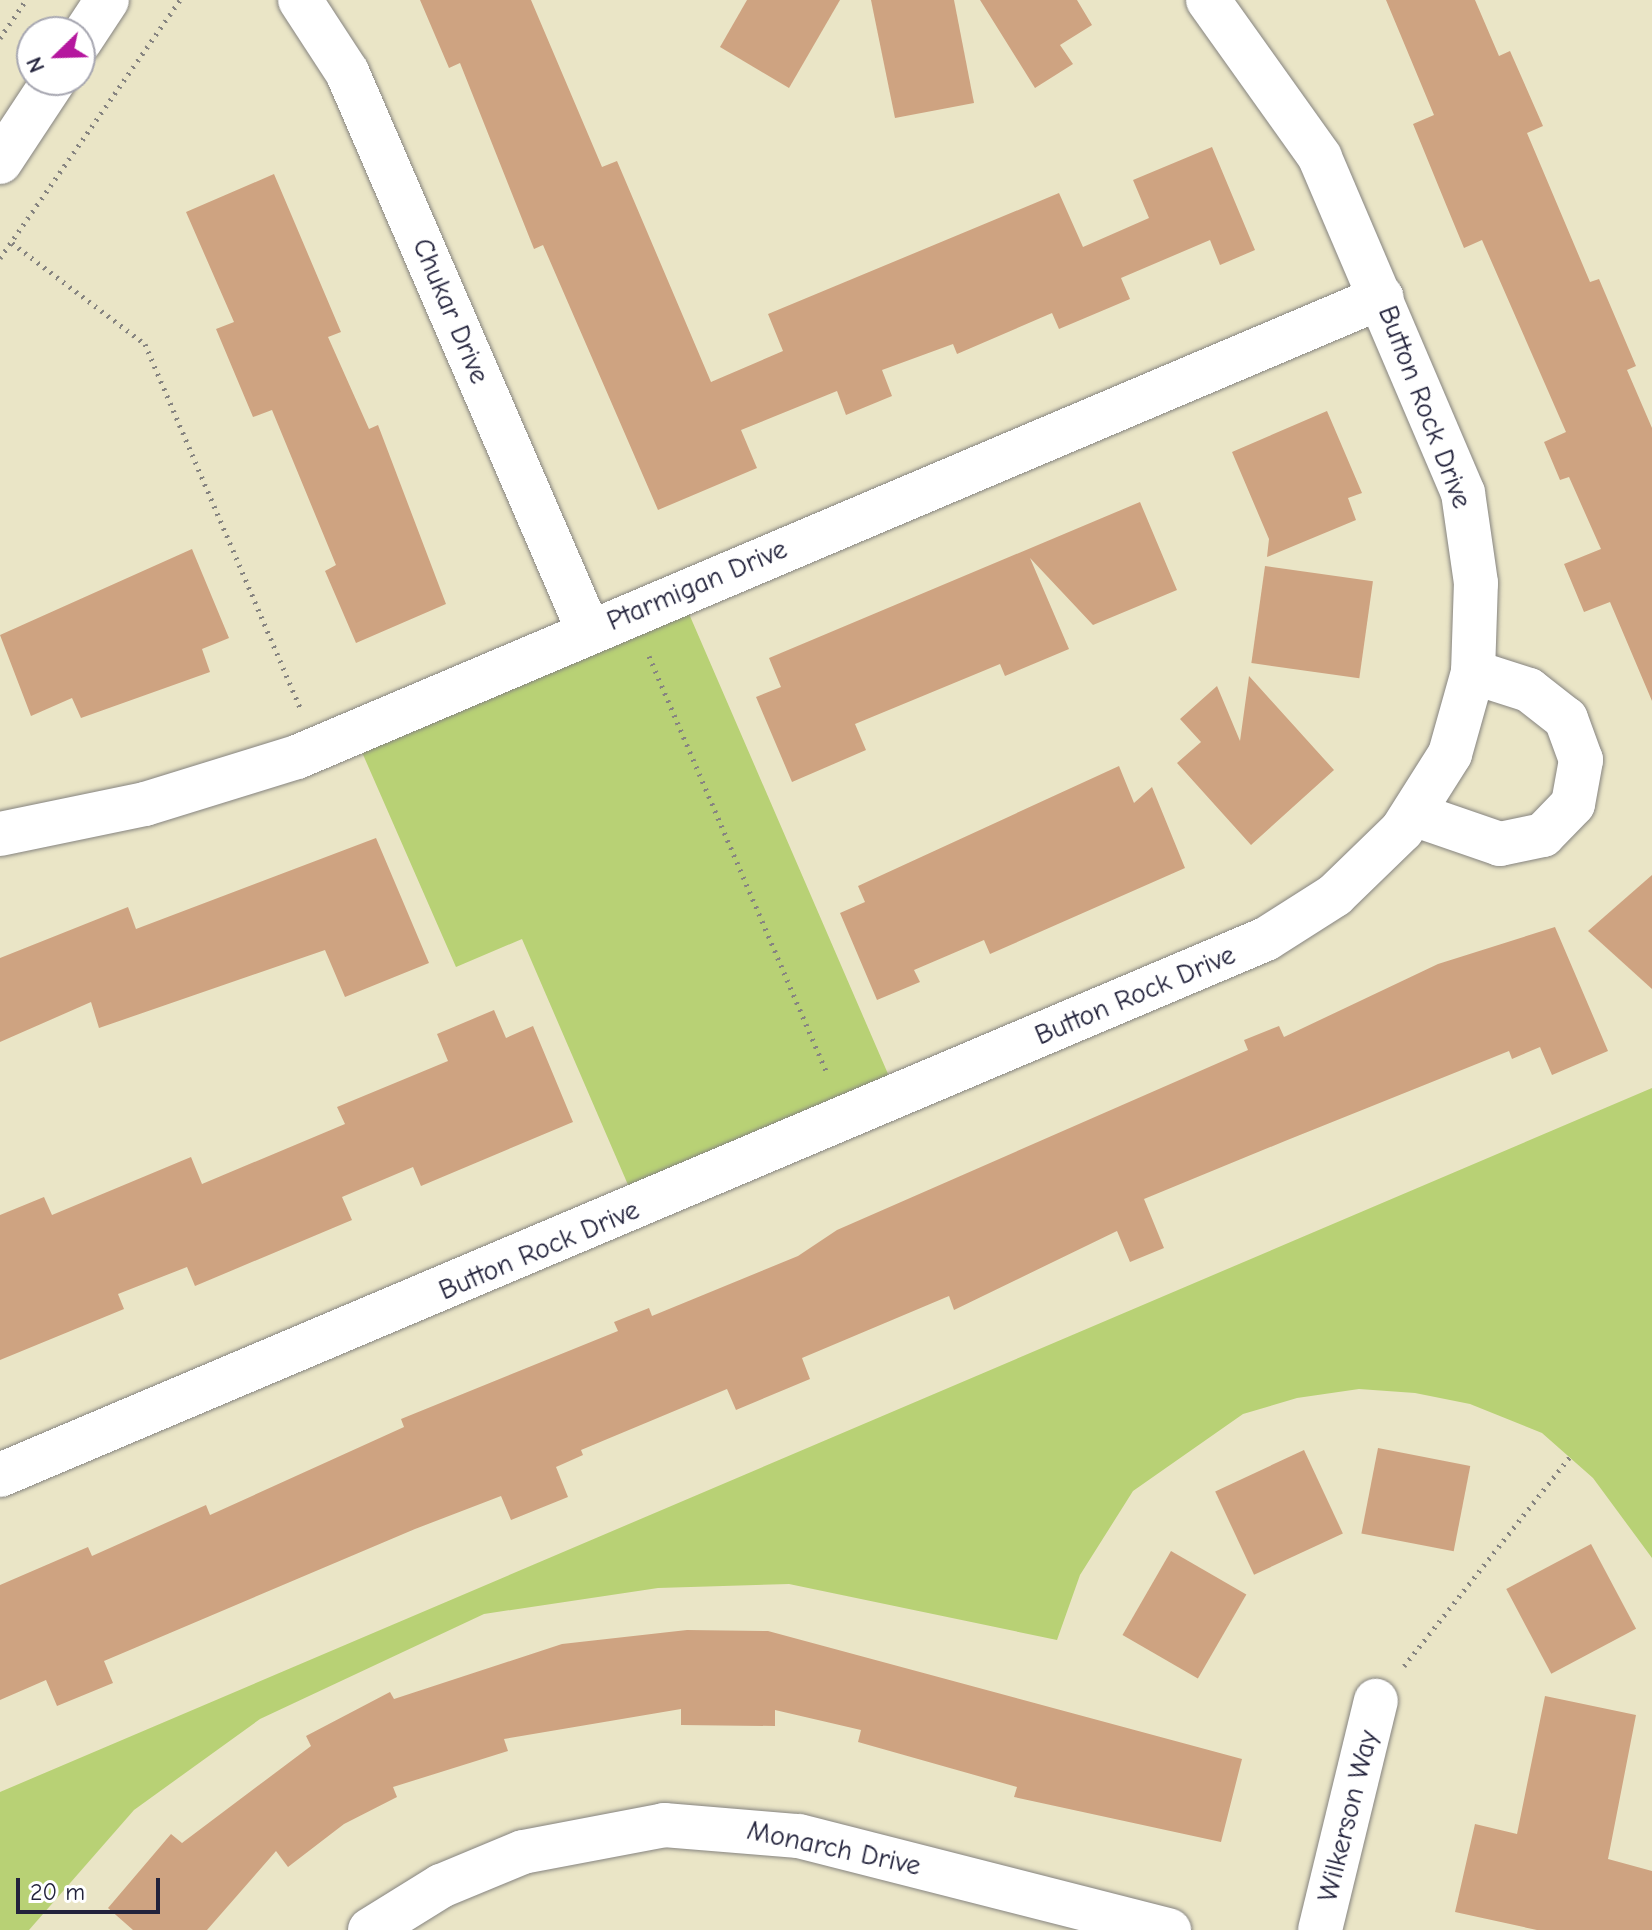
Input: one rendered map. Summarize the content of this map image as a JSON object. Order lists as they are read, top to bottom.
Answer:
{
  "streets": {
    "street": [
      "Chukar Drive",
      "Button Rock Drive",
      "Ptarmigan Drive",
      "Wilkerson Way",
      "Monarch Drive"
    ]
  },
  "crossings": [
    ["Chukar Drive", "Ptarmigan Drive"],
    ["Button Rock Drive", "Ptarmigan Drive"]
  ],
  "scale_bar": "20 m",
  "north": "bottom left"
}
